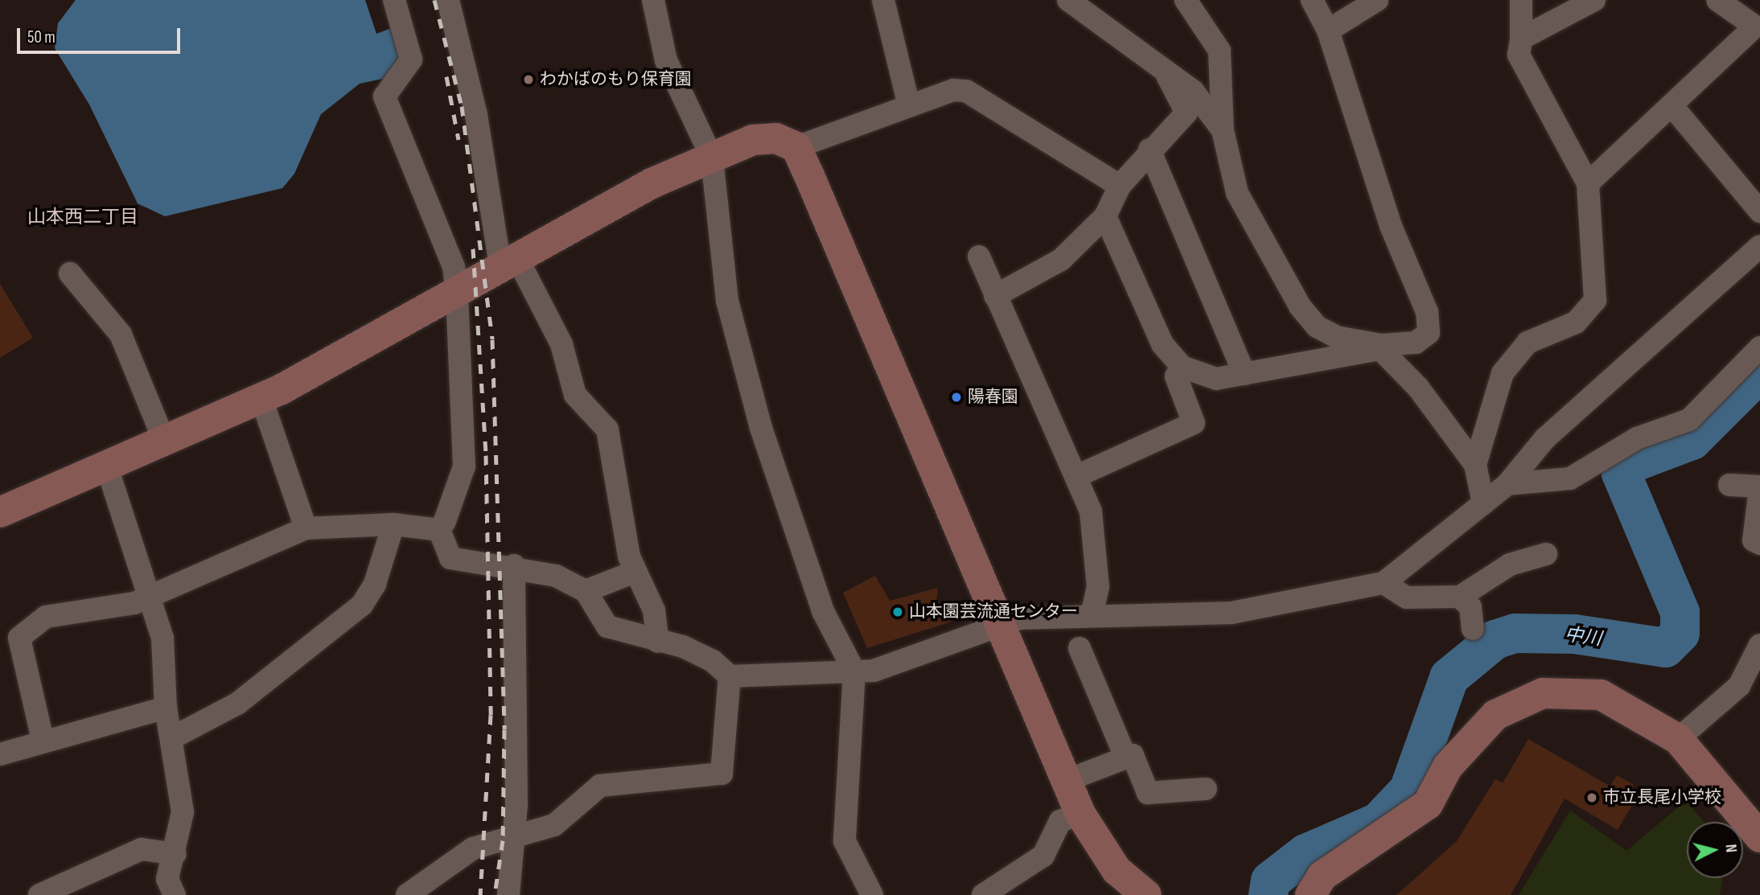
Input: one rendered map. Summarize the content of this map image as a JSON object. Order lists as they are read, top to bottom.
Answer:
{
  "districts": ["山本西二丁目"],
  "water": ["中川"],
  "places": [
    "わかばのもり保育園",
    "陽春園",
    "山本園芸流通センター",
    "市立長尾小学校"
  ],
  "scale_bar": "50 m",
  "north": "right"
}
